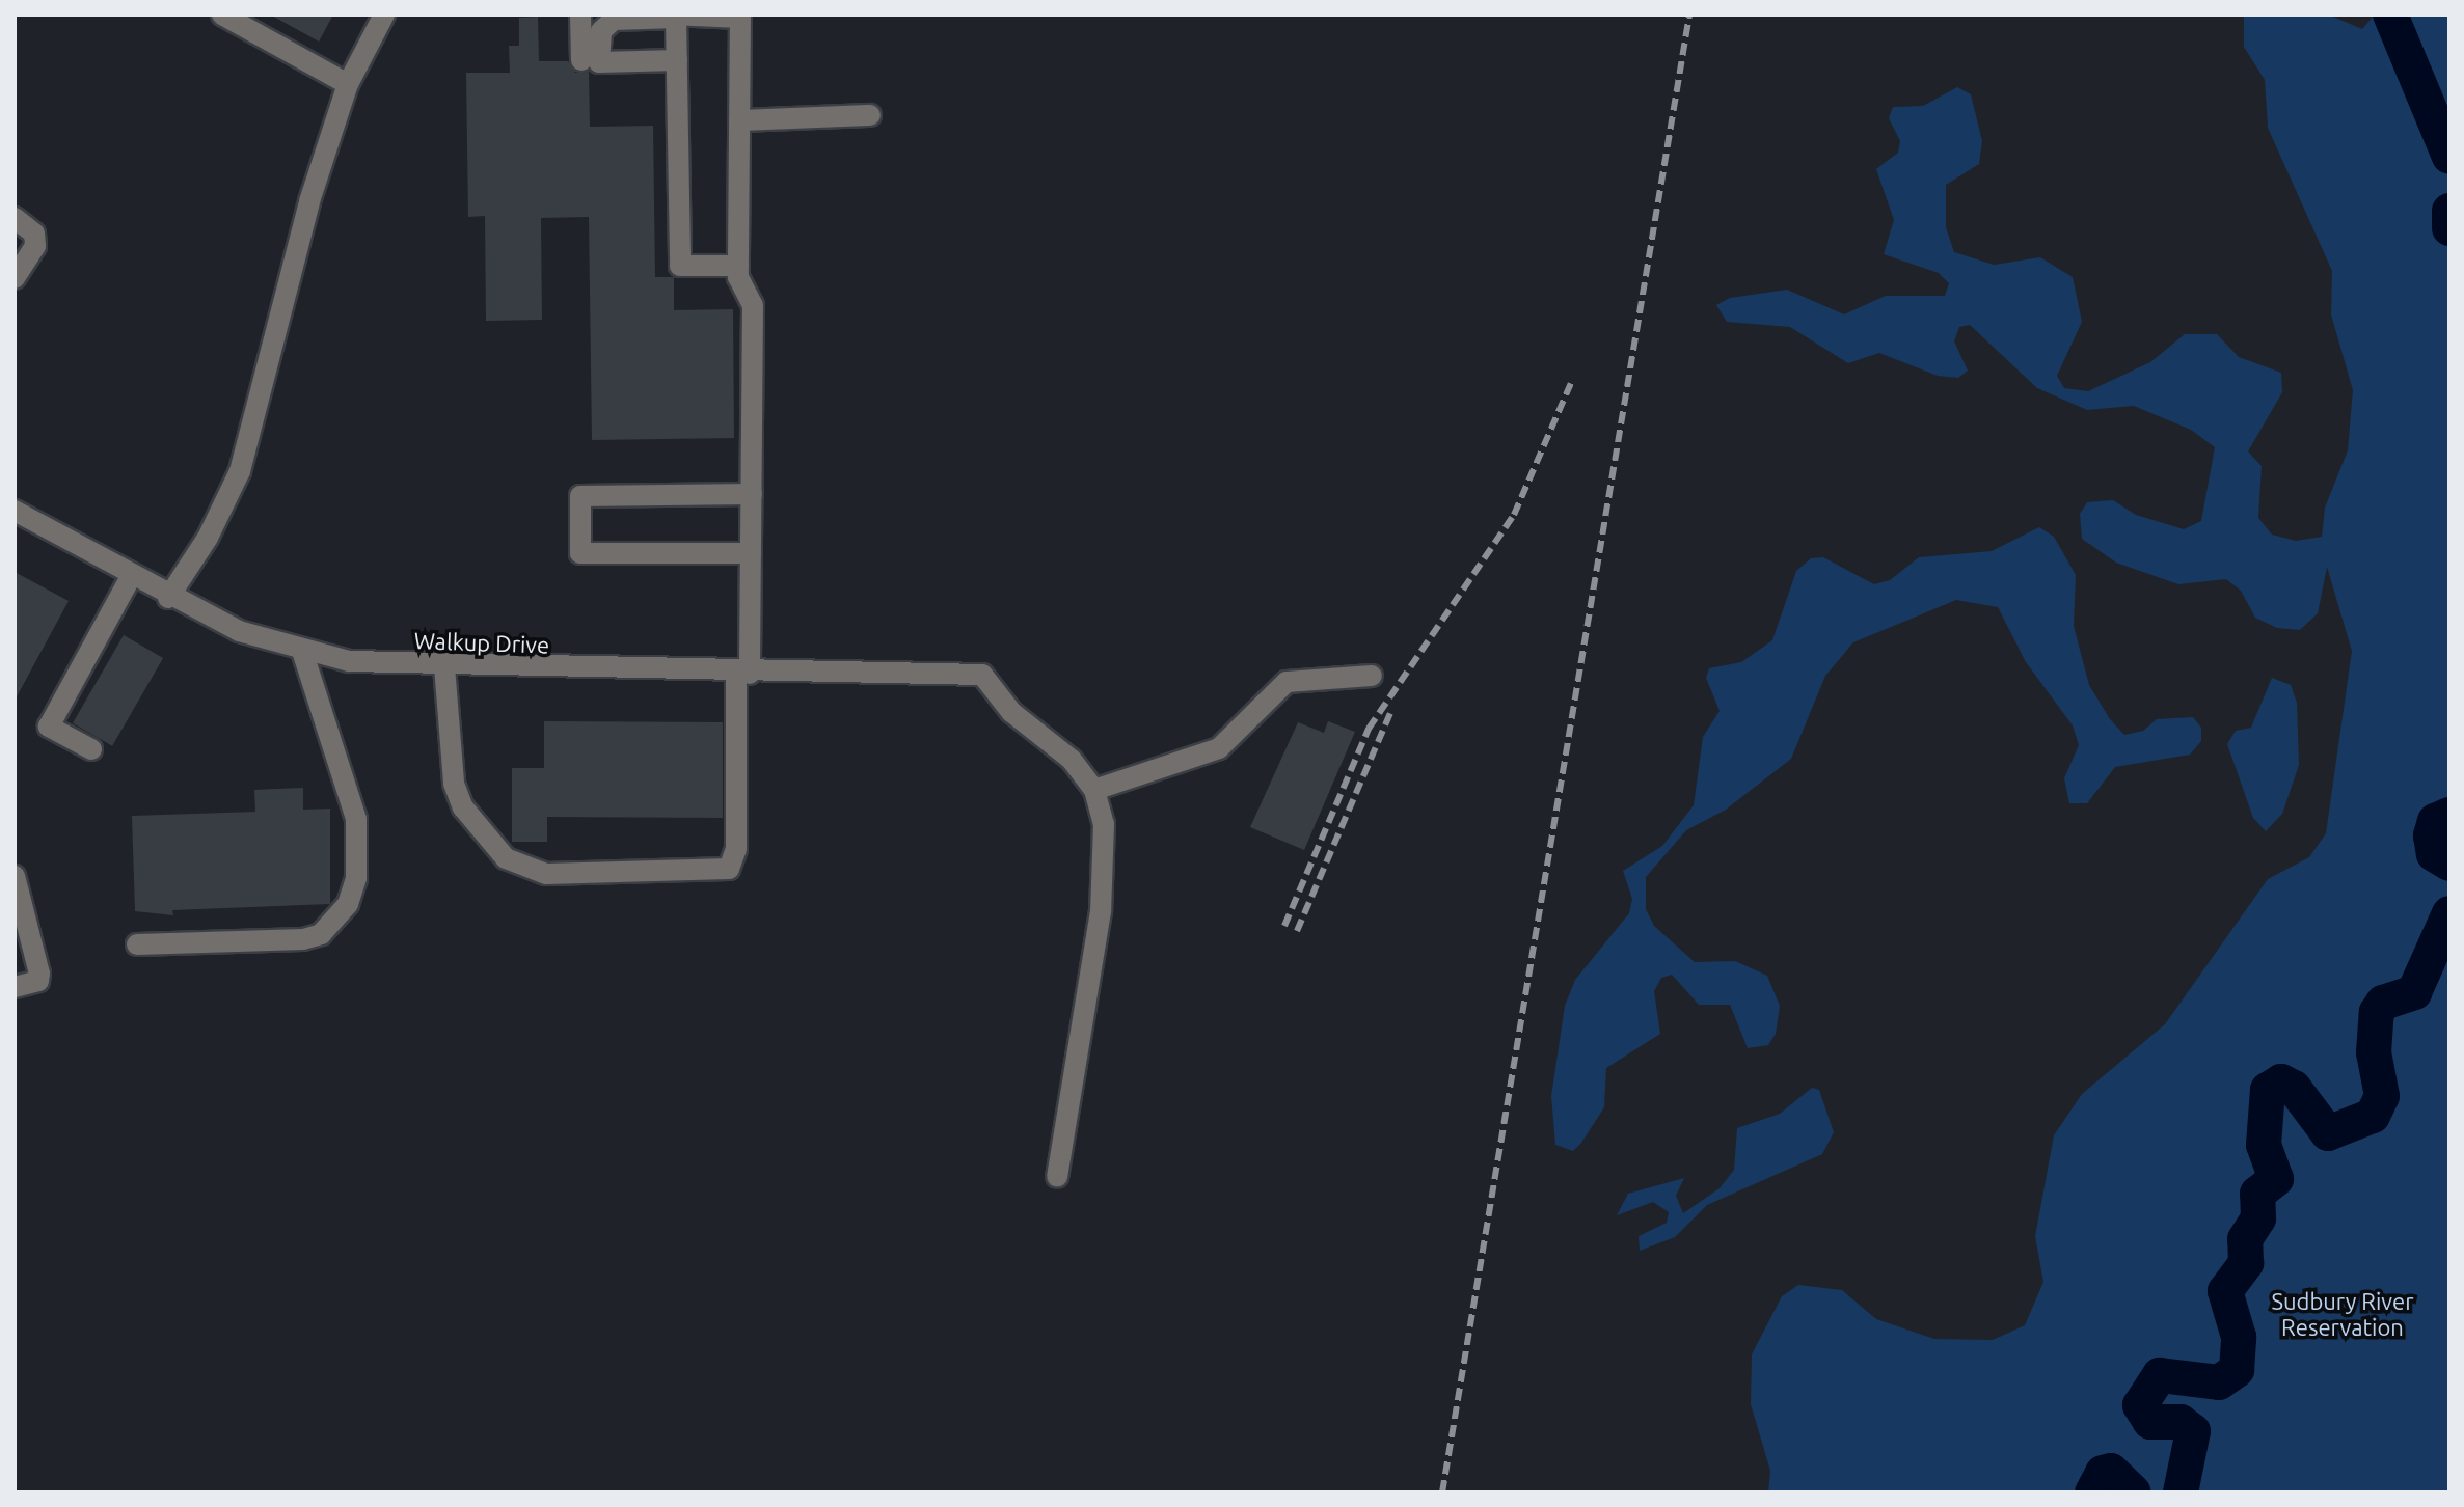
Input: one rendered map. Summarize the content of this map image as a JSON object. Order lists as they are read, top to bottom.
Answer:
{
  "streets": {
    "street": ["Walkup Drive"]
  },
  "parks": ["Sudbury River Reservation"]
}
